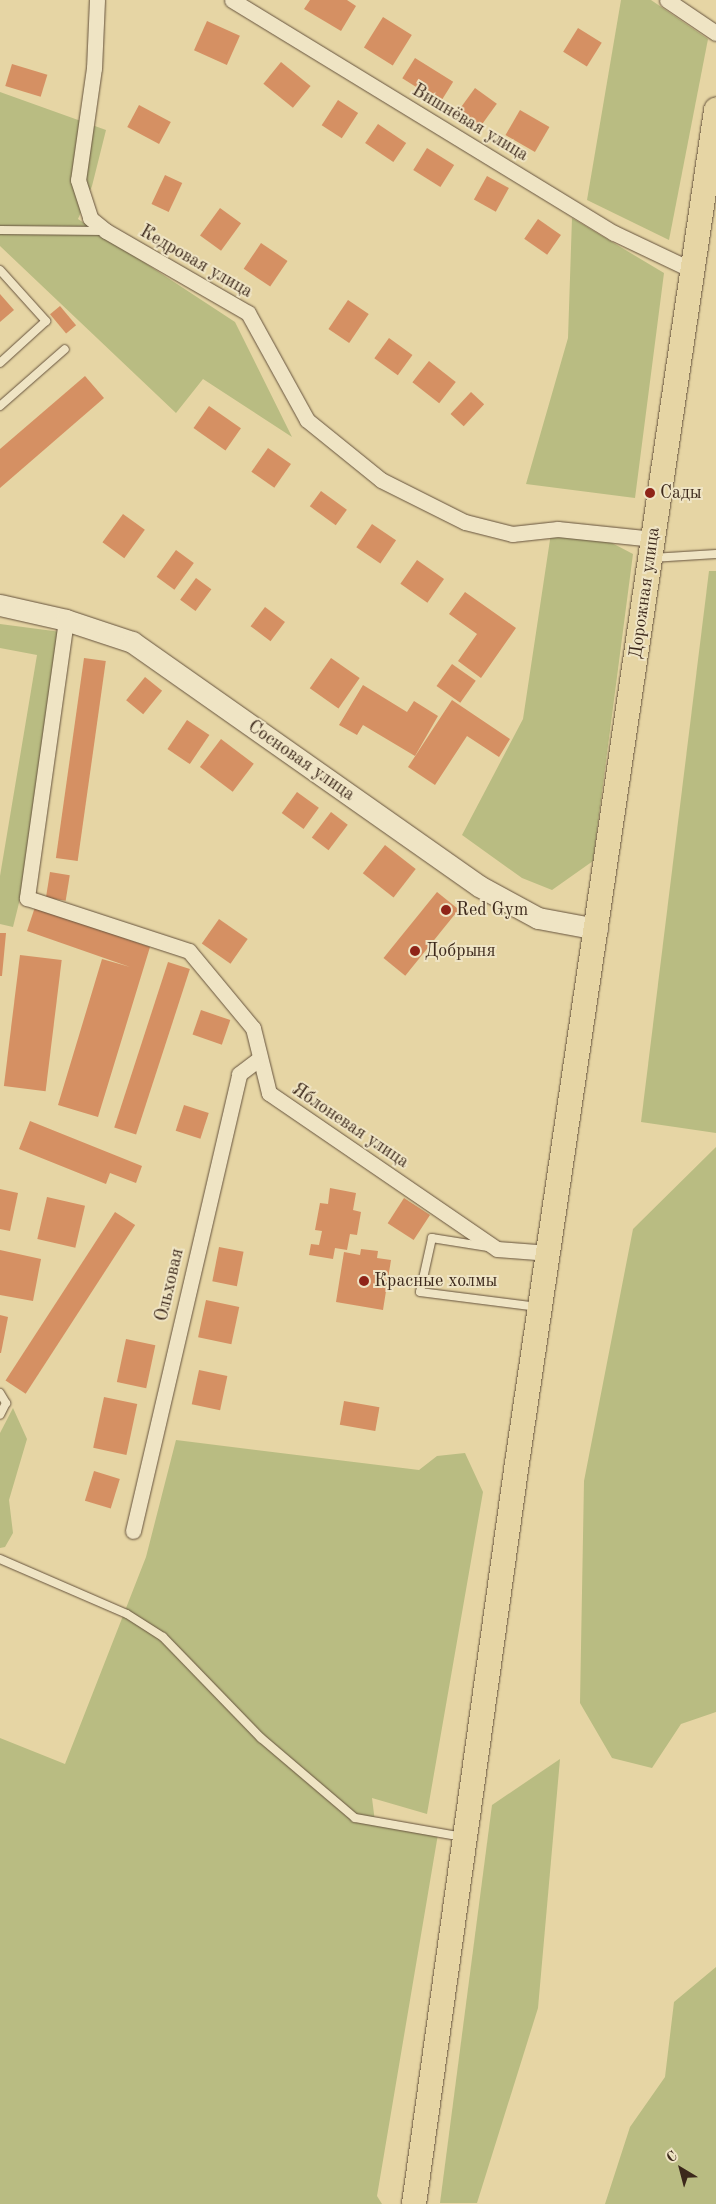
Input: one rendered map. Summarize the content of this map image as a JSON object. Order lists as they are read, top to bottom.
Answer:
{
  "streets": {
    "main road": ["Дорожная улица"],
    "street": [
      "Вишнёвая улица",
      "Кедровая улица",
      "Сосновая улица",
      "Яблоневая улица",
      "Ольховая"
    ]
  },
  "crossings": [
    ["Вишнёвая улица", "Дорожная улица"],
    ["Кедровая улица", "Дорожная улица"],
    ["Дорожная улица", "Сосновая улица"],
    ["Дорожная улица", "Яблоневая улица"],
    ["Сосновая улица", "Яблоневая улица"],
    ["Яблоневая улица", "Ольховая"]
  ],
  "places": [
    "Сады",
    "Red Gym",
    "Добрыня",
    "Красные холмы"
  ],
  "north": "top left"
}
